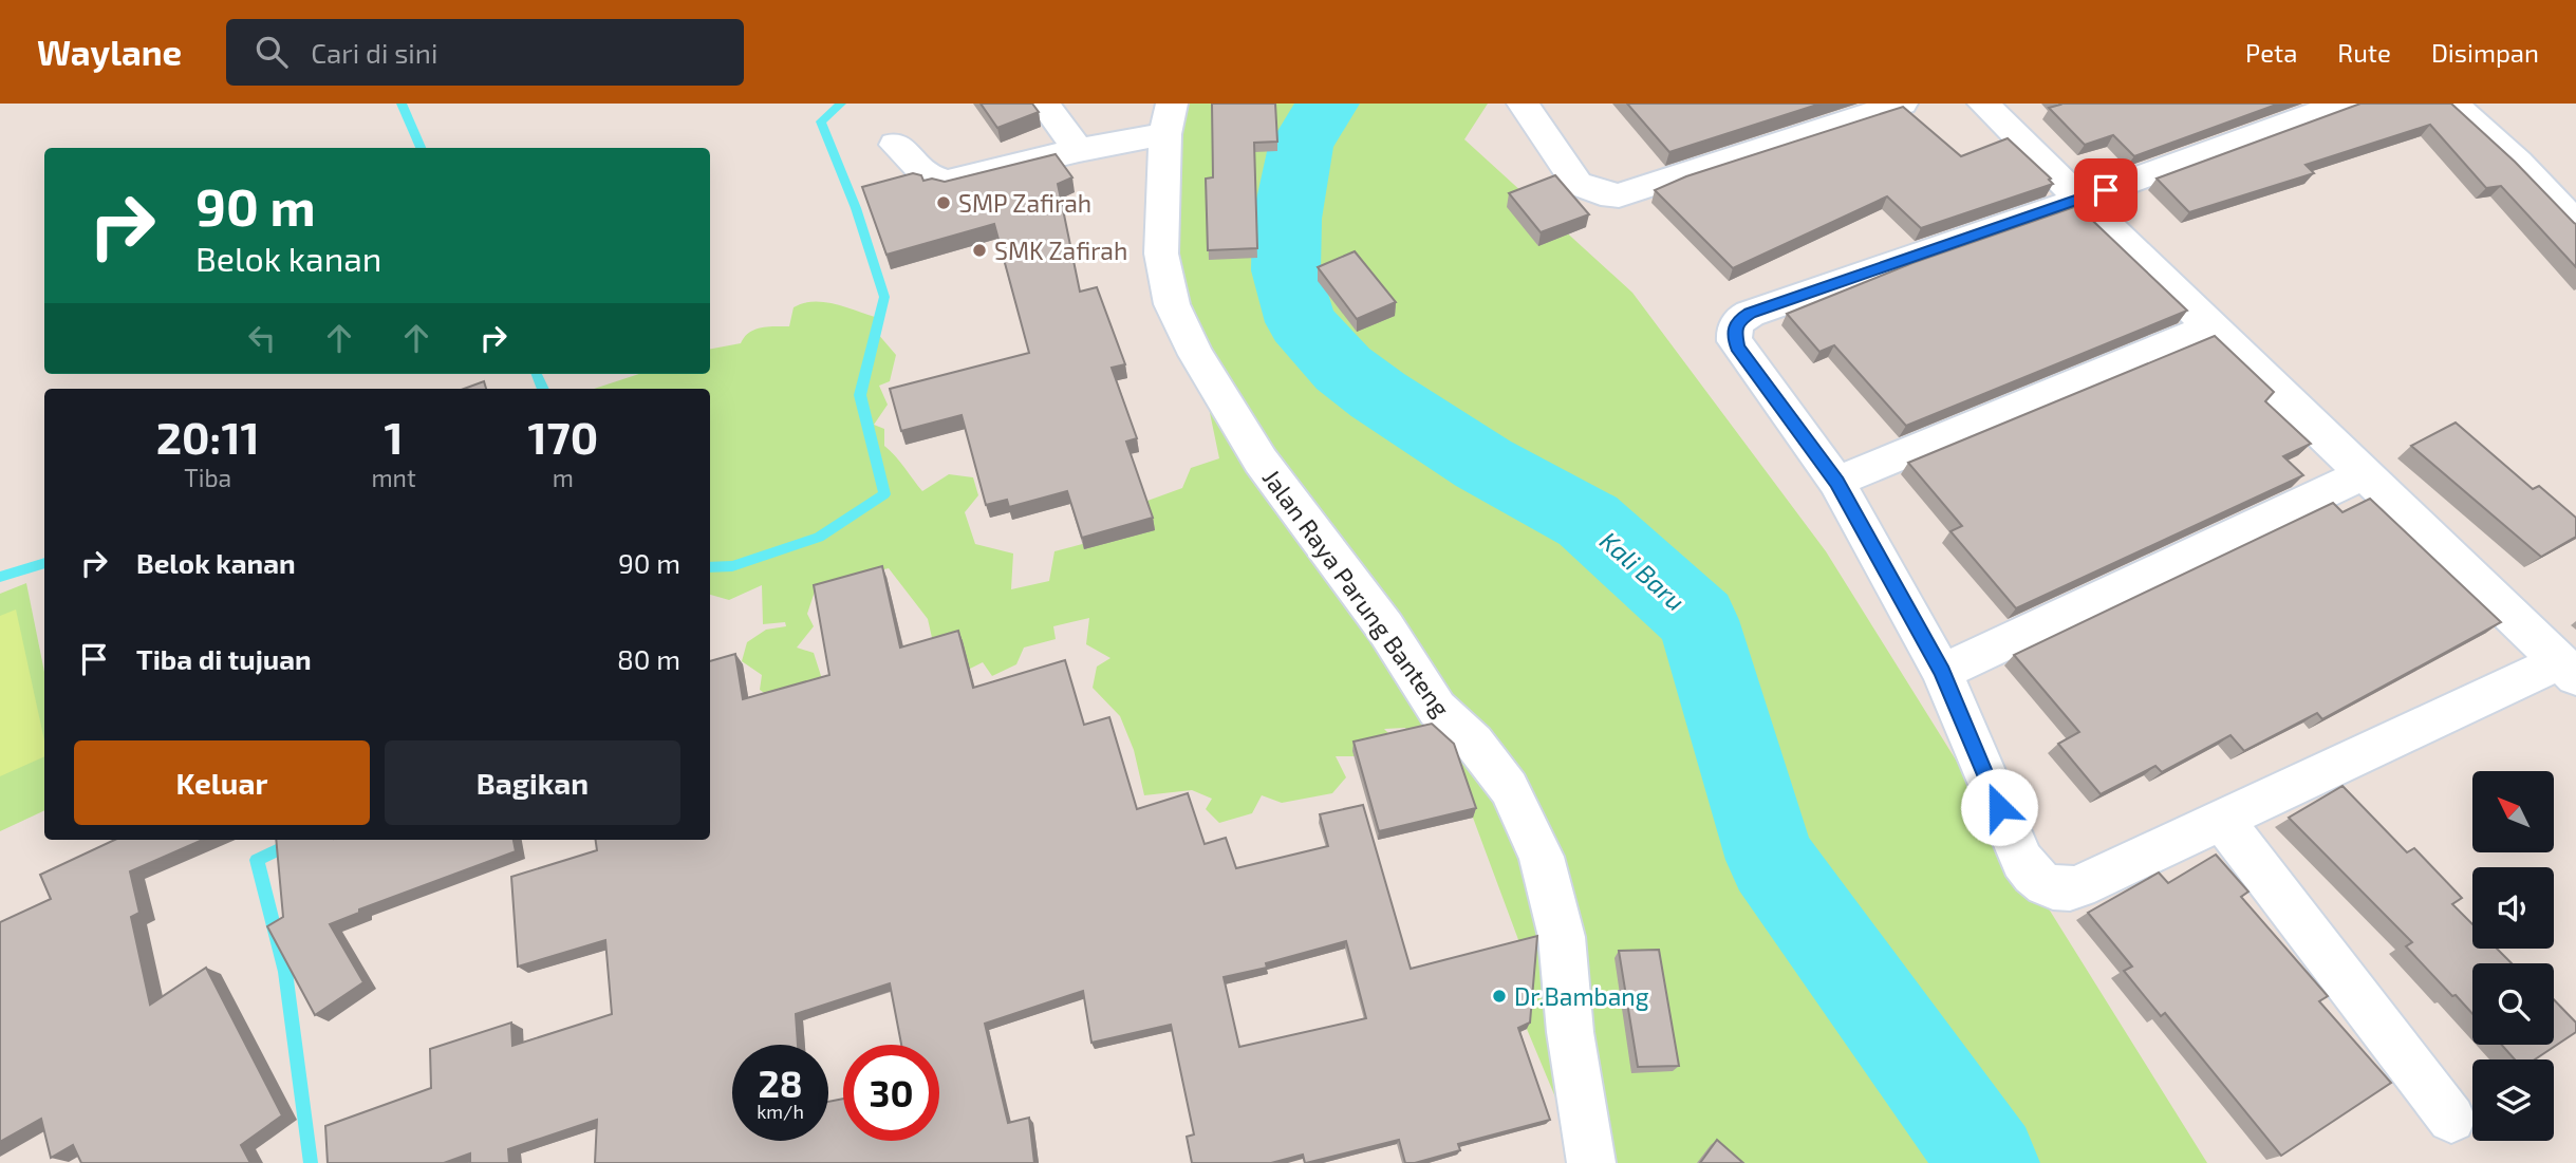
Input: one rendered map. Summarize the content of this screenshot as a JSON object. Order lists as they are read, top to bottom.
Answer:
{
  "streets": {
    "street": ["Jalan Raya Parung Banteng"]
  },
  "water": ["Kali Baru"],
  "places": ["SMP Zafirah", "SMK Zafirah", "Dr.Bambang"],
  "north": "top left",
  "page": {
    "header": "Waylane",
    "search": "Cari di sini",
    "nav": ["Peta", "Rute", "Disimpan"],
    "turn": ["90 m", "Belok kanan"],
    "eta": [
      "20:11",
      "Tiba",
      "1",
      "mnt",
      "170",
      "m"
    ],
    "list": [
      {
        "name": "Belok kanan",
        "value": "90 m"
      },
      {
        "name": "Tiba di tujuan",
        "value": "80 m"
      }
    ],
    "buttons": ["Keluar", "Bagikan"],
    "speed": "28 km/h",
    "limit": "30"
  }
}
